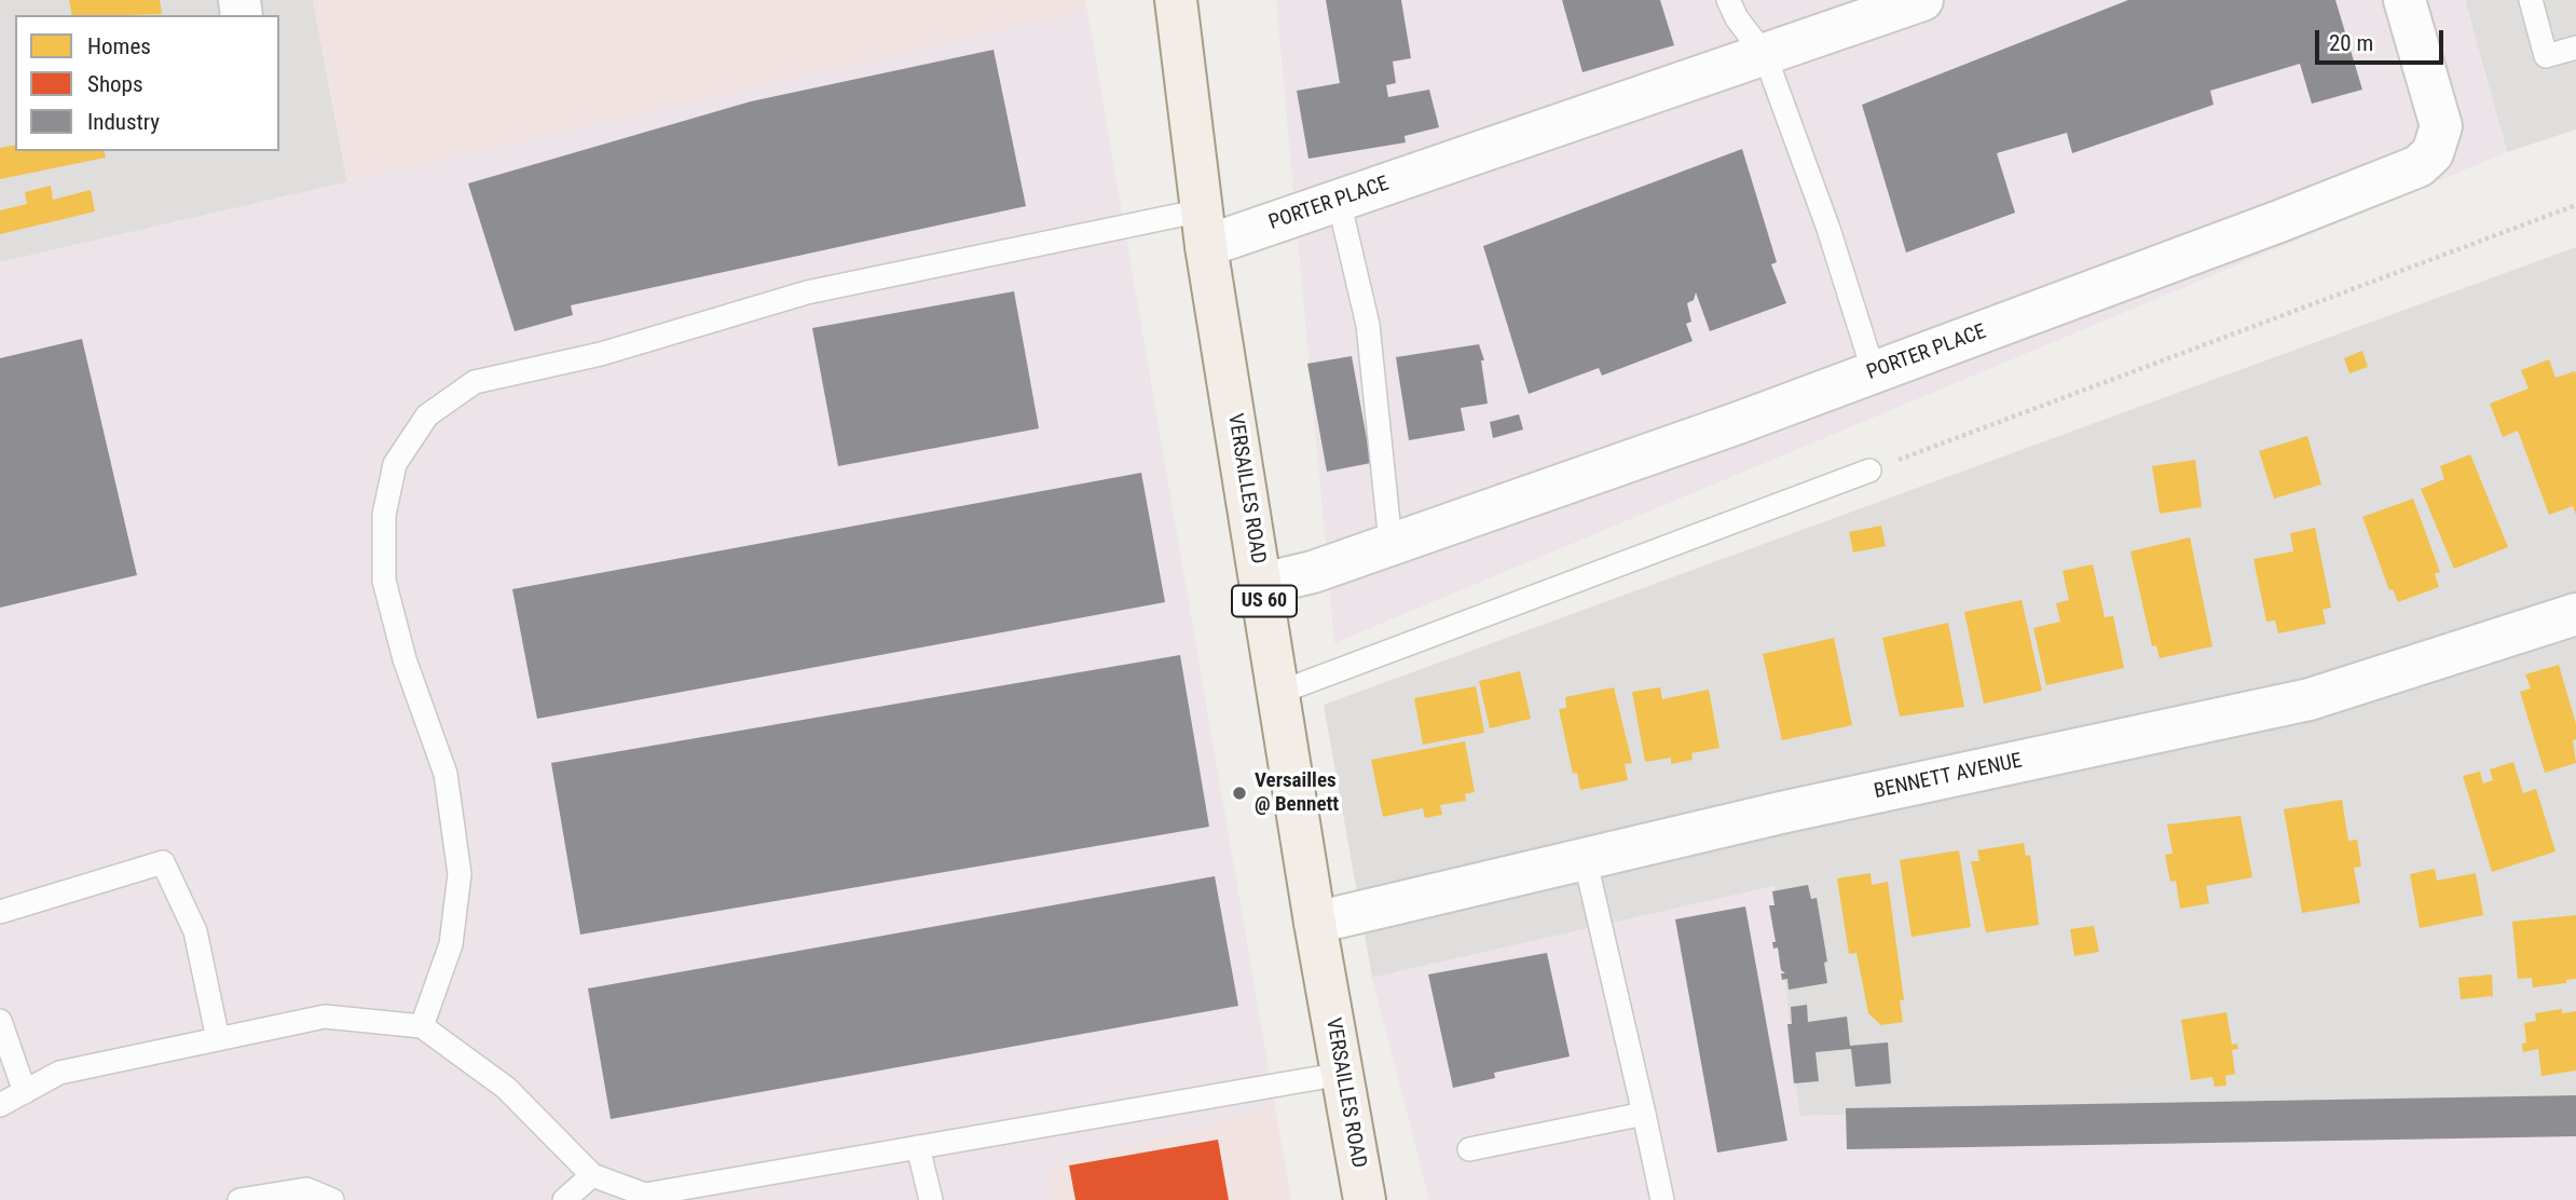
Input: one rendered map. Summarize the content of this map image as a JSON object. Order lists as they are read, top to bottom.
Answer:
{
  "streets": {
    "main road": ["VERSAILLES ROAD", "US 60"],
    "street": ["PORTER PLACE", "BENNETT AVENUE"]
  },
  "crossings": [
    ["PORTER PLACE", "VERSAILLES ROAD"],
    ["VERSAILLES ROAD", "BENNETT AVENUE"]
  ],
  "places": ["Versailles @ Bennett"],
  "legend": ["Homes", "Shops", "Industry"],
  "scale_bar": "20 m"
}
